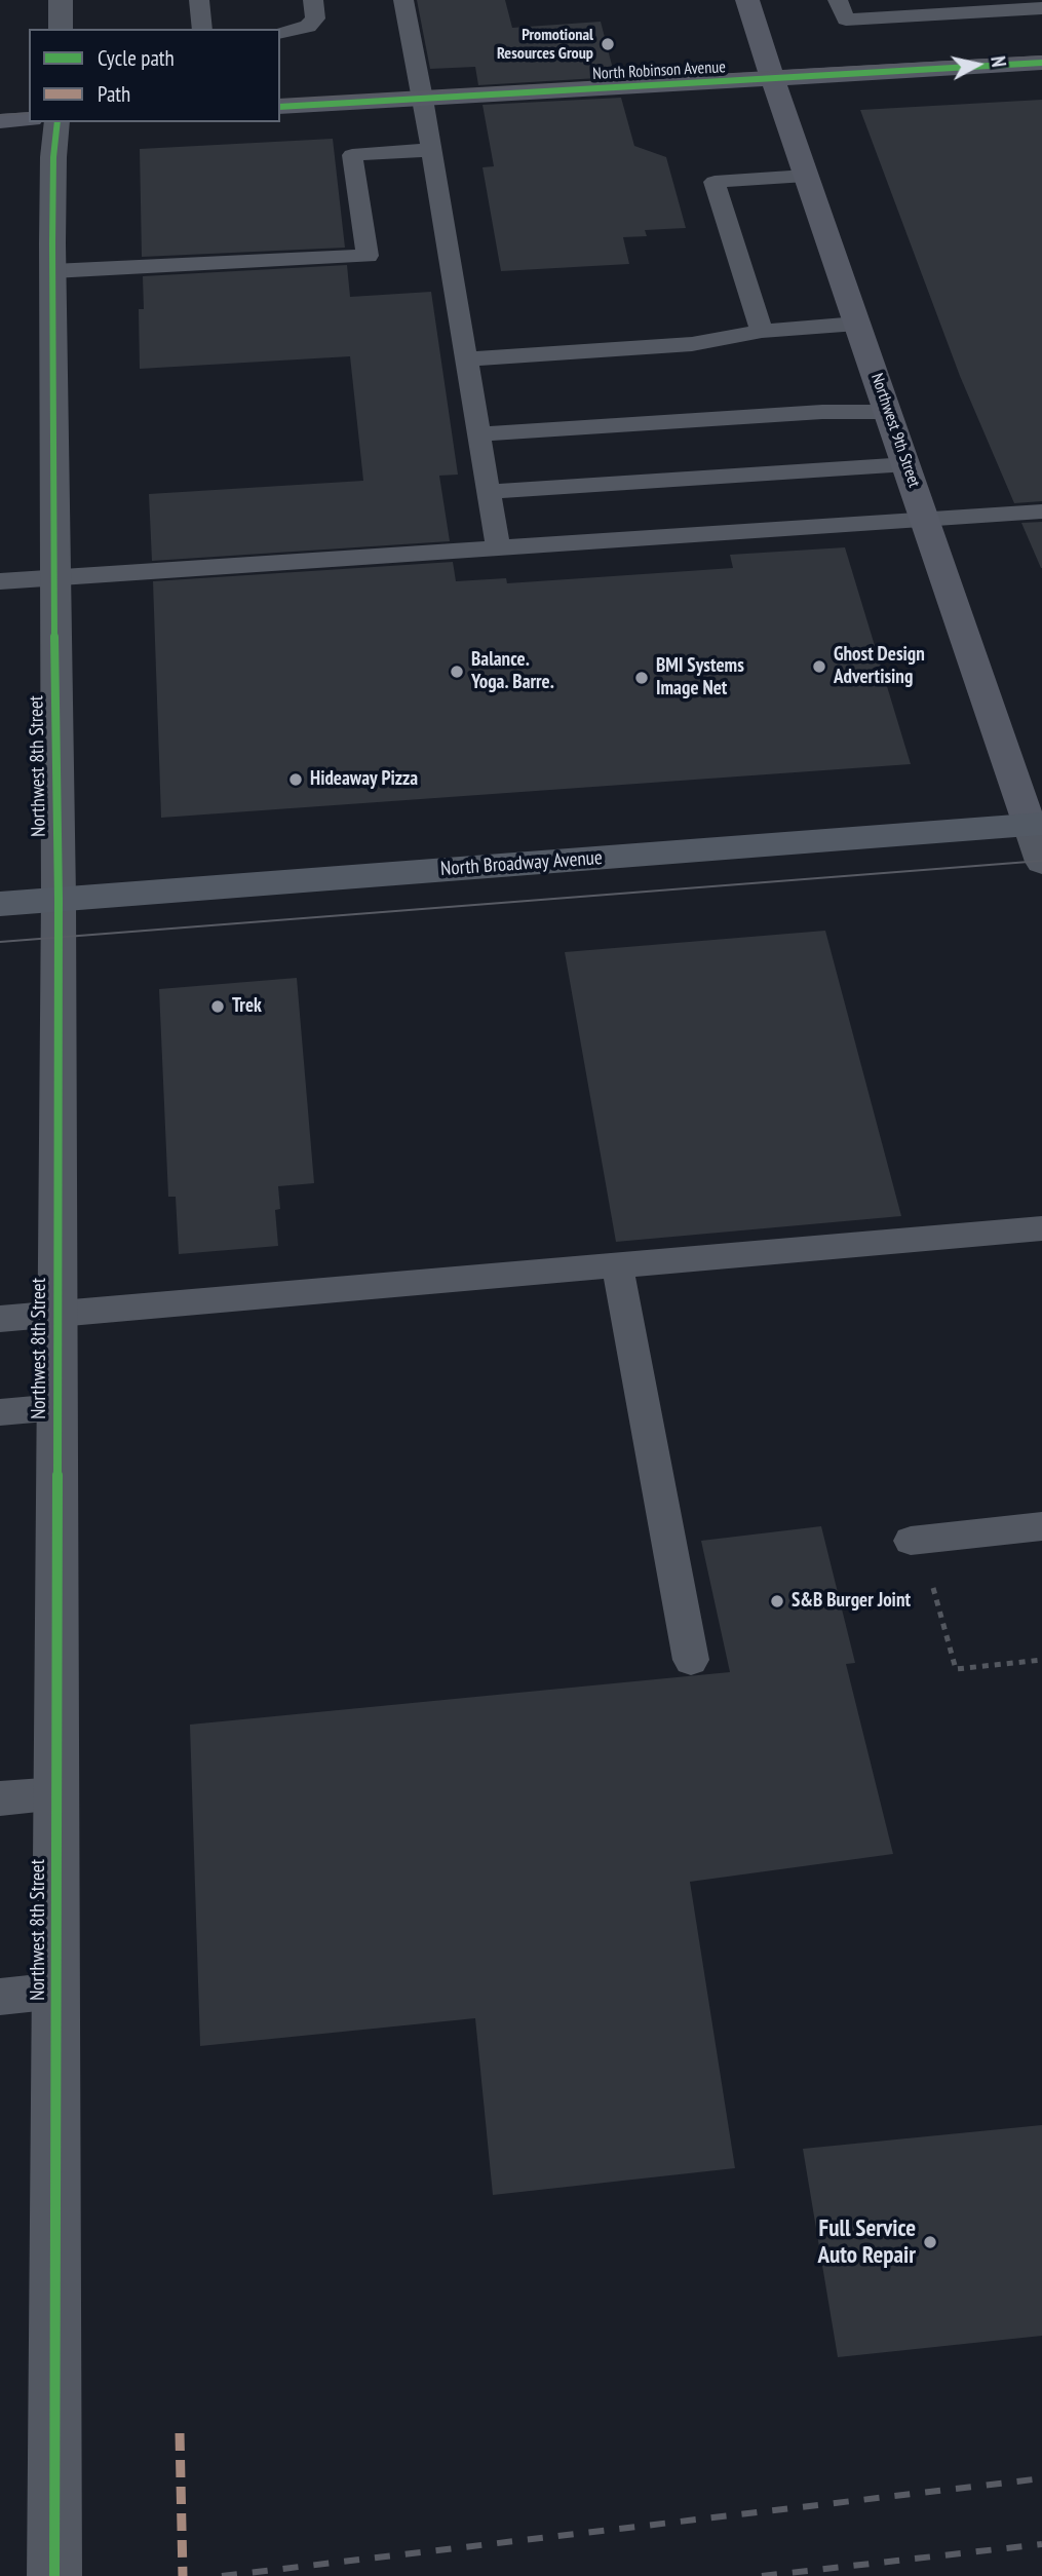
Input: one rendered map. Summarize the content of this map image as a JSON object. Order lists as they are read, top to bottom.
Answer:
{
  "streets": {
    "main road": ["North Broadway Avenue"],
    "street": ["North Robinson Avenue", "Northwest 9th Street", "Northwest 8th Street"]
  },
  "crossings": [
    ["North Robinson Avenue", "Northwest 9th Street"],
    ["Northwest 9th Street", "North Broadway Avenue"],
    ["Northwest 8th Street", "North Broadway Avenue"]
  ],
  "places": [
    "Promotional Resources Group",
    "Ghost Design Advertising",
    "Balance. Yoga. Barre.",
    "BMI Systems Image Net",
    "Hideaway Pizza",
    "Trek",
    "S&B Burger Joint",
    "Full Service Auto Repair"
  ],
  "legend": ["Cycle path", "Path"],
  "north": "right"
}
